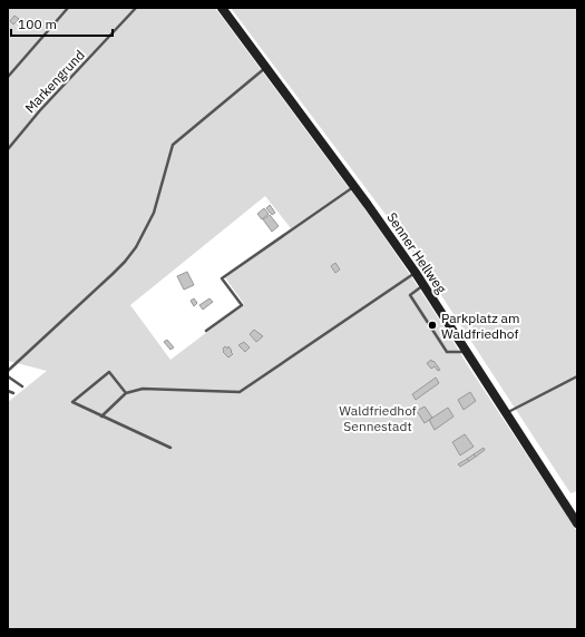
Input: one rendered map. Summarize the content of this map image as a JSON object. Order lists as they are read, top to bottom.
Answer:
{
  "streets": {
    "street": ["Senner Hellweg"],
    "lane": ["Markengrund"]
  },
  "parks": ["Waldfriedhof Sennestadt"],
  "places": ["Parkplatz am Waldfriedhof"],
  "scale_bar": "100 m"
}
